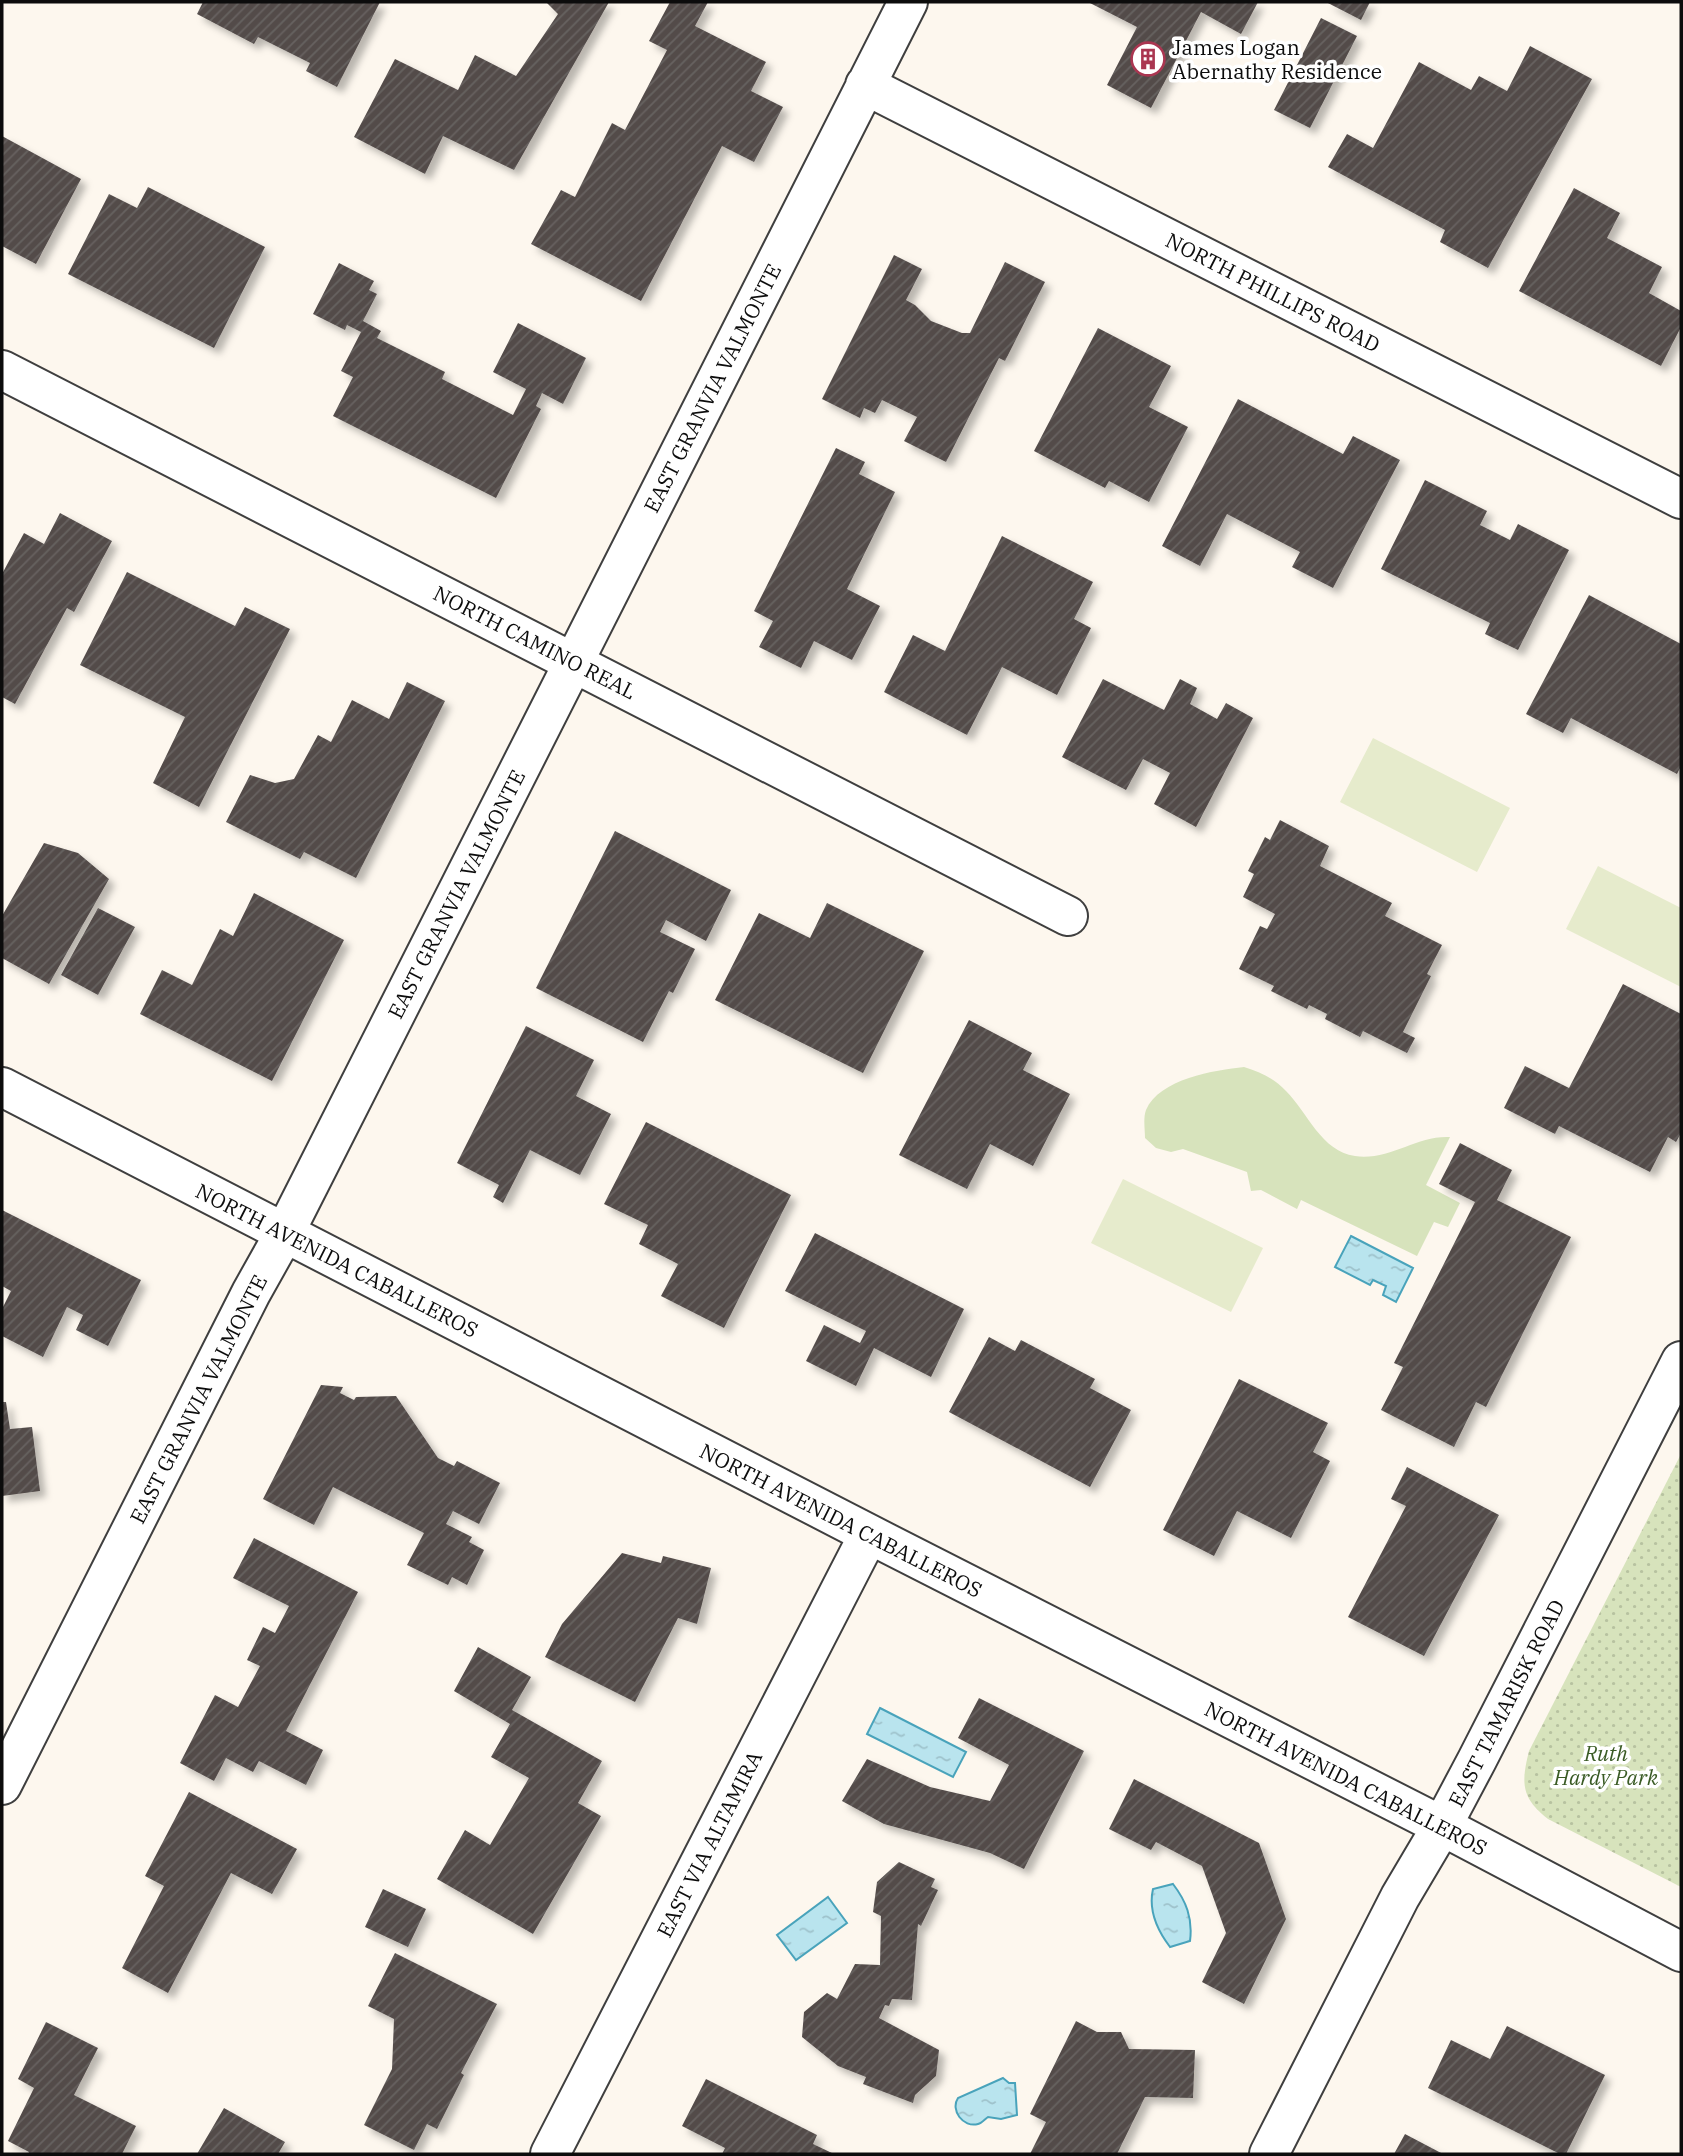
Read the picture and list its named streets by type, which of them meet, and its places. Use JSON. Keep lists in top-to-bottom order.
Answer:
{
  "streets": {
    "street": [
      "NORTH PHILLIPS ROAD",
      "EAST GRANVIA VALMONTE",
      "NORTH CAMINO REAL",
      "NORTH AVENIDA CABALLEROS",
      "EAST TAMARISK ROAD",
      "EAST VIA ALTAMIRA"
    ]
  },
  "crossings": [
    ["NORTH PHILLIPS ROAD", "EAST GRANVIA VALMONTE"],
    ["EAST GRANVIA VALMONTE", "NORTH CAMINO REAL"],
    ["EAST GRANVIA VALMONTE", "NORTH AVENIDA CABALLEROS"],
    ["NORTH AVENIDA CABALLEROS", "EAST TAMARISK ROAD"],
    ["NORTH AVENIDA CABALLEROS", "EAST VIA ALTAMIRA"]
  ],
  "parks": ["Ruth Hardy Park"],
  "places": {
    "building": ["James Logan Abernathy Residence"]
  }
}
